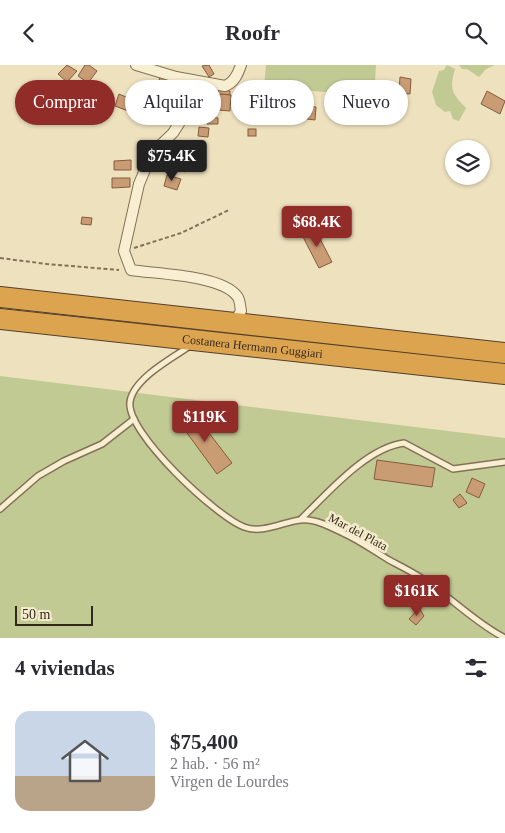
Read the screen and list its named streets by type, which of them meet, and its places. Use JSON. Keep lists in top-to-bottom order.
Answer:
{
  "streets": {
    "highway": ["Costanera Hermann Guggiari"],
    "lane": ["Mar del Plata"]
  },
  "scale_bar": "50 m",
  "page": {
    "header": "Roofr",
    "chip": [
      "Comprar",
      "Alquilar",
      "Filtros",
      "Nuevo"
    ],
    "price": [
      "$75.4K",
      "$68.4K",
      "$119K",
      "$161K"
    ],
    "scale": "50 m",
    "heading": "4 viviendas",
    "list": [
      {
        "name": "$75,400",
        "note": "2 hab. · 56 m² · Virgen de Lourdes"
      }
    ]
  }
}
